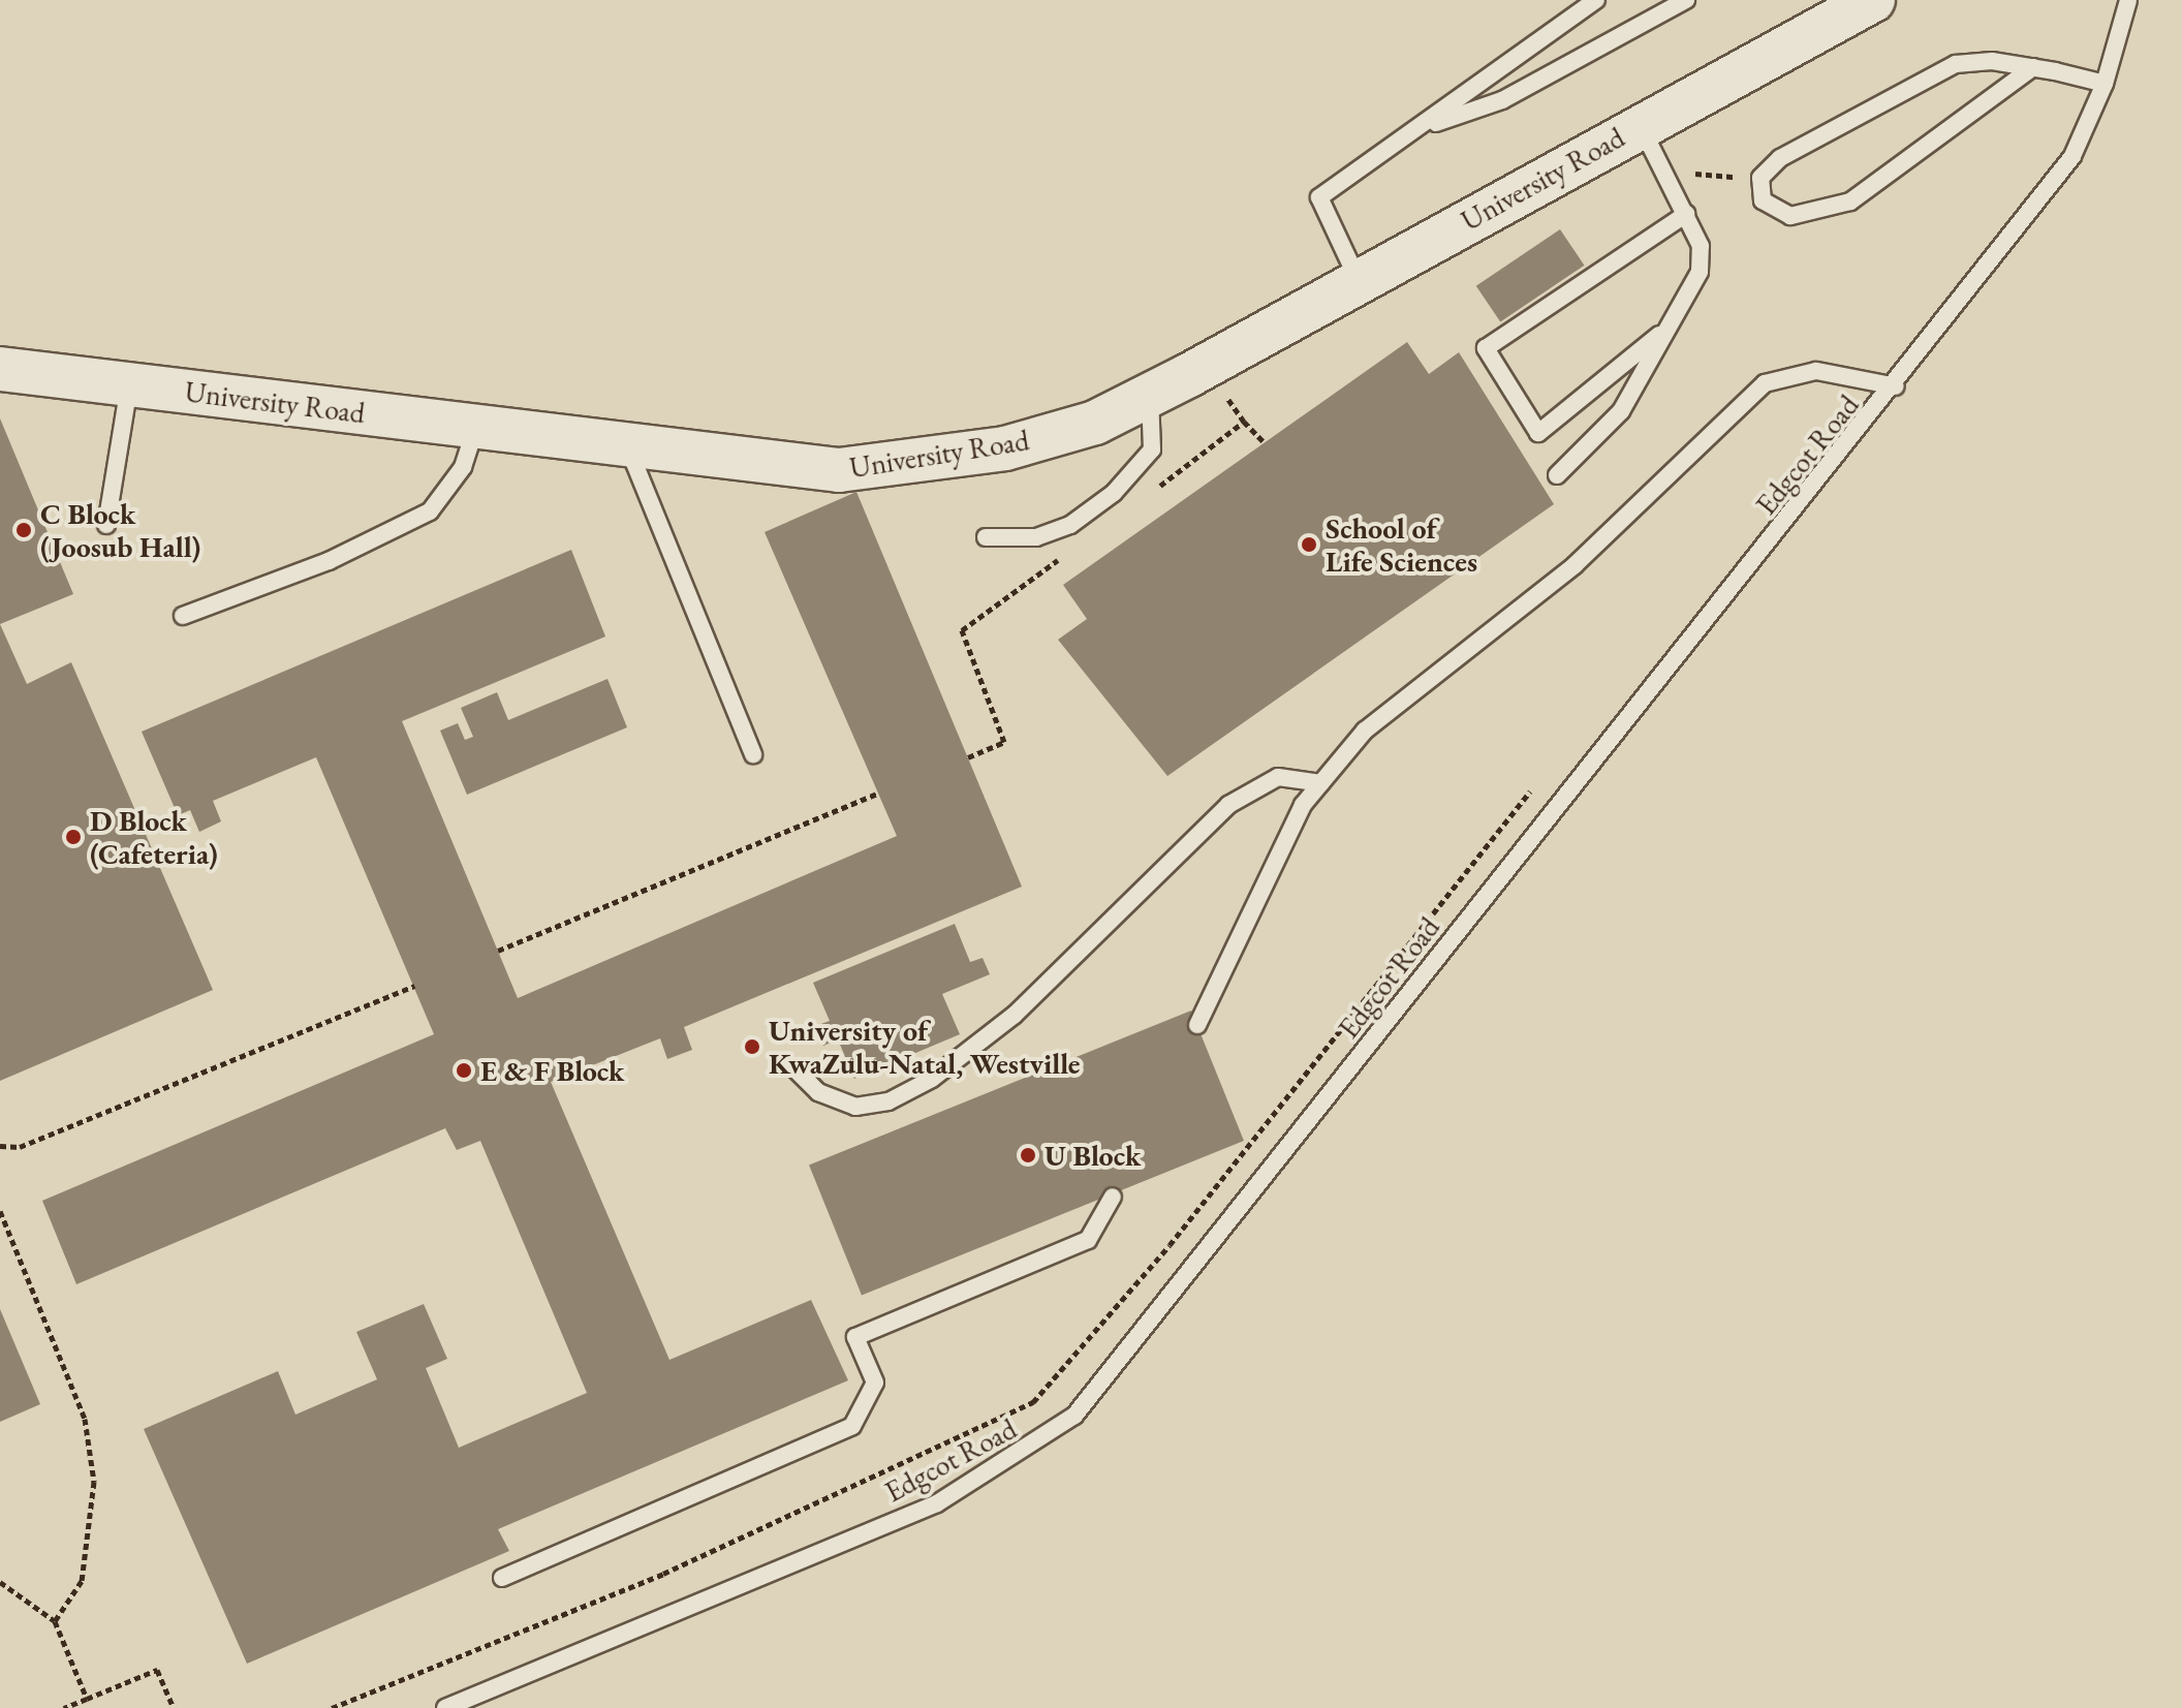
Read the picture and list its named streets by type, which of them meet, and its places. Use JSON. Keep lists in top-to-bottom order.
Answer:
{
  "streets": {
    "street": ["University Road"],
    "lane": ["Edgcot Road"]
  },
  "places": [
    "C Block (Joosub Hall)",
    "School of Life Sciences",
    "D Block (Cafeteria)",
    "University of KwaZulu-Natal, Westville",
    "E & F Block",
    "U Block"
  ]
}
